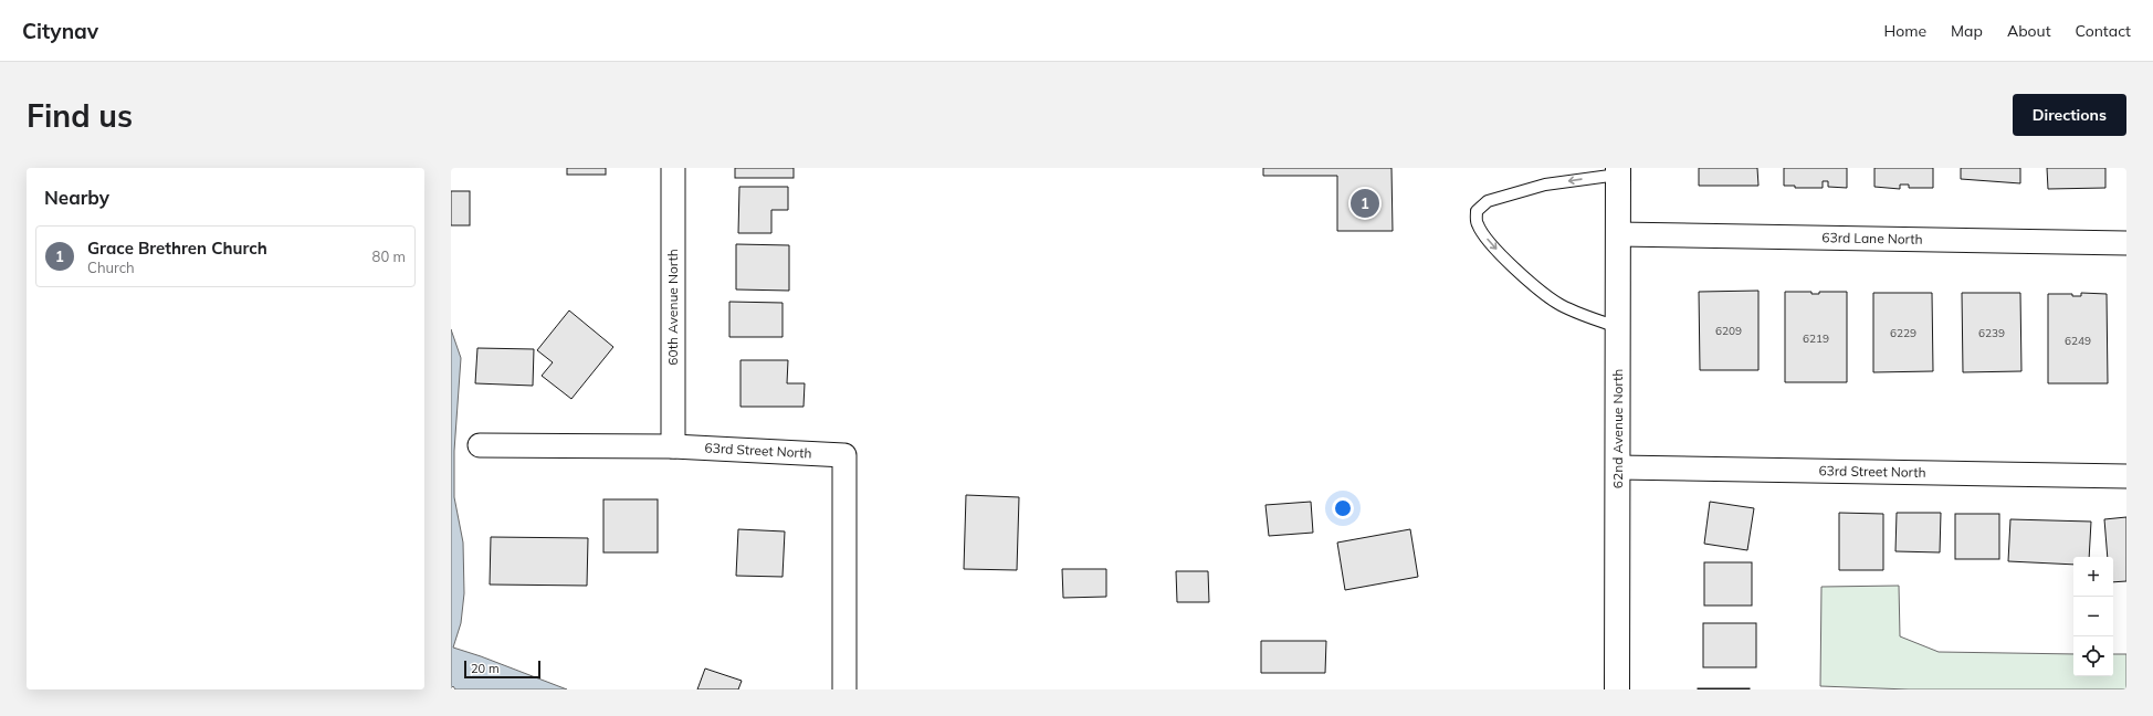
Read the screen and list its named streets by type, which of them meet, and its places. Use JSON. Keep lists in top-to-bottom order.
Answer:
{
  "streets": {
    "street": [
      "63rd Lane North",
      "60th Avenue North",
      "62nd Avenue North",
      "63rd Street North"
    ]
  },
  "crossings": [
    ["63rd Lane North", "62nd Avenue North"],
    ["60th Avenue North", "63rd Street North"],
    ["62nd Avenue North", "63rd Street North"]
  ],
  "house_numbers": [
    "6209",
    "6229",
    "6239",
    "6219",
    "6249"
  ],
  "scale_bar": "20 m",
  "page": {
    "header": "Citynav",
    "nav": [
      "Home",
      "Map",
      "About",
      "Contact"
    ],
    "buttons": "Directions",
    "title": "Find us",
    "heading": "Nearby",
    "pins": "1",
    "list": [
      {
        "mark": "1",
        "name": "Grace Brethren Church",
        "note": "Church",
        "value": "80 m"
      }
    ],
    "map_buttons": ["+", "−"],
    "scale": "20 m"
  }
}
